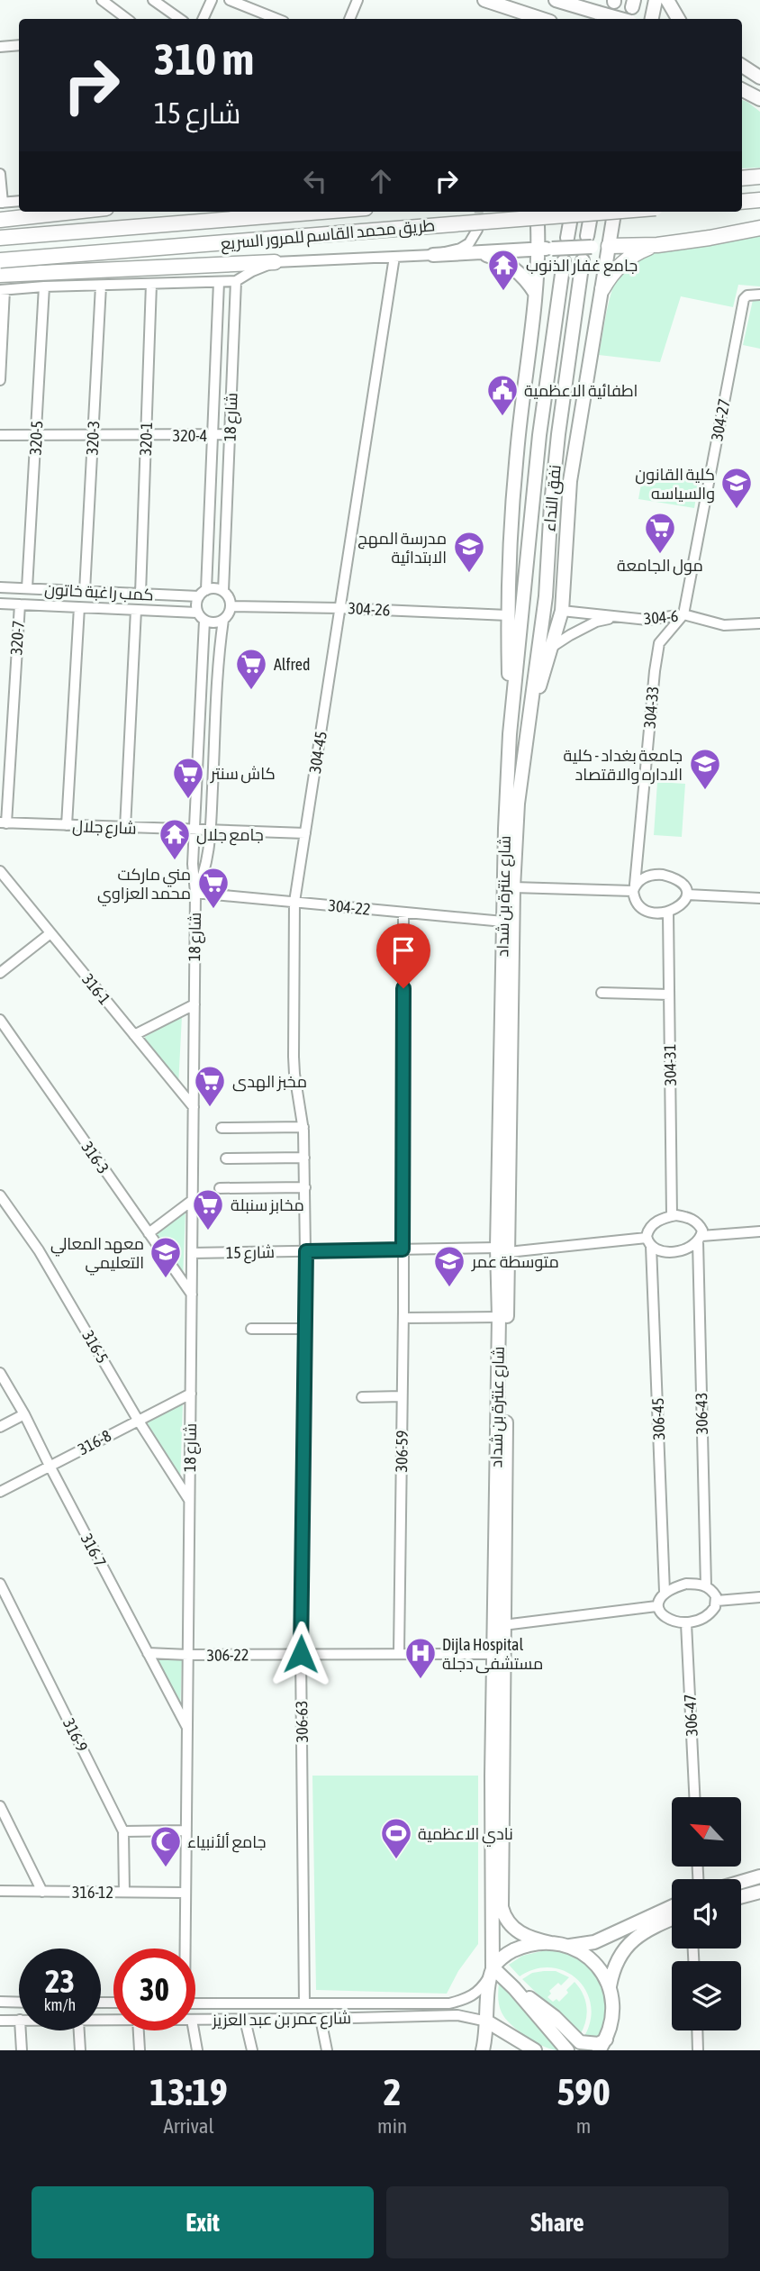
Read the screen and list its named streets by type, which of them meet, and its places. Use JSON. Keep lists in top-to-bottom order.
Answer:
{
  "streets": {
    "highway": ["طريق محمد القاسم للمرور السريع"],
    "main road": ["نفق النداء", "شارع عنترة بن شداد"],
    "street": [
      "شارع 18",
      "304-27",
      "320-4",
      "320-5",
      "320-3",
      "320-1",
      "كمب راغبة خاتون",
      "304-26",
      "304-6",
      "320-7",
      "304-33",
      "304-45",
      "شارع جلال",
      "304-22",
      "316-1",
      "304-31",
      "316-3",
      "شارع 15",
      "316-5",
      "306-43",
      "306-45",
      "316-8",
      "306-59",
      "316-7",
      "306-22",
      "306-47",
      "306-63",
      "316-9",
      "316-12",
      "شارع عمر بن عبد العزيز"
    ]
  },
  "crossings": [
    ["شارع 18", "320-4"],
    ["شارع 18", "كمب راغبة خاتون"],
    ["شارع 18", "304-26"],
    ["شارع 18", "شارع جلال"],
    ["شارع 18", "304-22"],
    ["شارع 18", "316-1"],
    ["شارع 18", "316-3"],
    ["شارع 18", "شارع 15"],
    ["شارع 18", "316-5"],
    ["شارع 18", "316-8"],
    ["شارع 18", "316-7"],
    ["شارع 18", "306-22"],
    ["شارع 18", "316-12"],
    ["304-27", "304-6"],
    ["304-27", "304-33"],
    ["320-4", "320-5"],
    ["320-4", "320-3"],
    ["320-4", "320-1"],
    ["320-5", "كمب راغبة خاتون"],
    ["320-3", "كمب راغبة خاتون"],
    ["320-1", "كمب راغبة خاتون"],
    ["نفق النداء", "شارع عنترة بن شداد"],
    ["كمب راغبة خاتون", "304-26"],
    ["كمب راغبة خاتون", "320-7"],
    ["304-26", "304-45"],
    ["304-6", "304-33"],
    ["320-7", "شارع جلال"],
    ["304-33", "304-31"],
    ["304-45", "شارع جلال"],
    ["304-45", "304-22"],
    ["304-45", "شارع 15"],
    ["304-45", "306-63"],
    ["شارع عنترة بن شداد", "304-22"],
    ["شارع عنترة بن شداد", "شارع 15"],
    ["شارع عنترة بن شداد", "306-22"],
    ["شارع عنترة بن شداد", "شارع عمر بن عبد العزيز"],
    ["304-22", "306-59"],
    ["304-31", "شارع 15"],
    ["304-31", "306-43"],
    ["304-31", "306-45"],
    ["شارع 15", "306-43"],
    ["شارع 15", "306-45"],
    ["شارع 15", "306-59"],
    ["شارع 15", "306-63"],
    ["316-5", "316-8"],
    ["306-43", "306-45"],
    ["306-43", "306-47"],
    ["306-45", "306-47"],
    ["316-8", "316-7"],
    ["306-59", "306-22"],
    ["316-7", "306-22"],
    ["306-22", "306-63"],
    ["306-63", "شارع عمر بن عبد العزيز"],
    ["316-9", "316-12"]
  ],
  "places": {
    "temple": ["جامع غفار الذنوب", "جامع جلال"],
    "public building": ["اطفائية الاعظمية"],
    "school or university": [
      "كلية القانون والسياسه",
      "مدرسة المهج الابتدائية",
      "جامعة بغداد - كلية الاداره والاقتصاد",
      "معهد المعالي التعليمي",
      "متوسطة عمر"
    ],
    "supermarket": [
      "مول الجامعة",
      "Alfred",
      "كاش سنتر",
      "مني ماركت محمد العزاوي",
      "مخبز الهدى",
      "مخابز سنبلة"
    ],
    "hospital": ["Dijla Hospital مستشفى دجلة"],
    "sports": ["نادي الاعظمية"],
    "mosque": ["جامع ألأنبياء"]
  },
  "north": "top left",
  "page": {
    "turn": ["310 m", "شارع 15"],
    "speed": "23 km/h",
    "limit": "30",
    "eta": [
      "13:19",
      "Arrival",
      "2",
      "min",
      "590",
      "m"
    ],
    "buttons": ["Exit", "Share"]
  }
}
